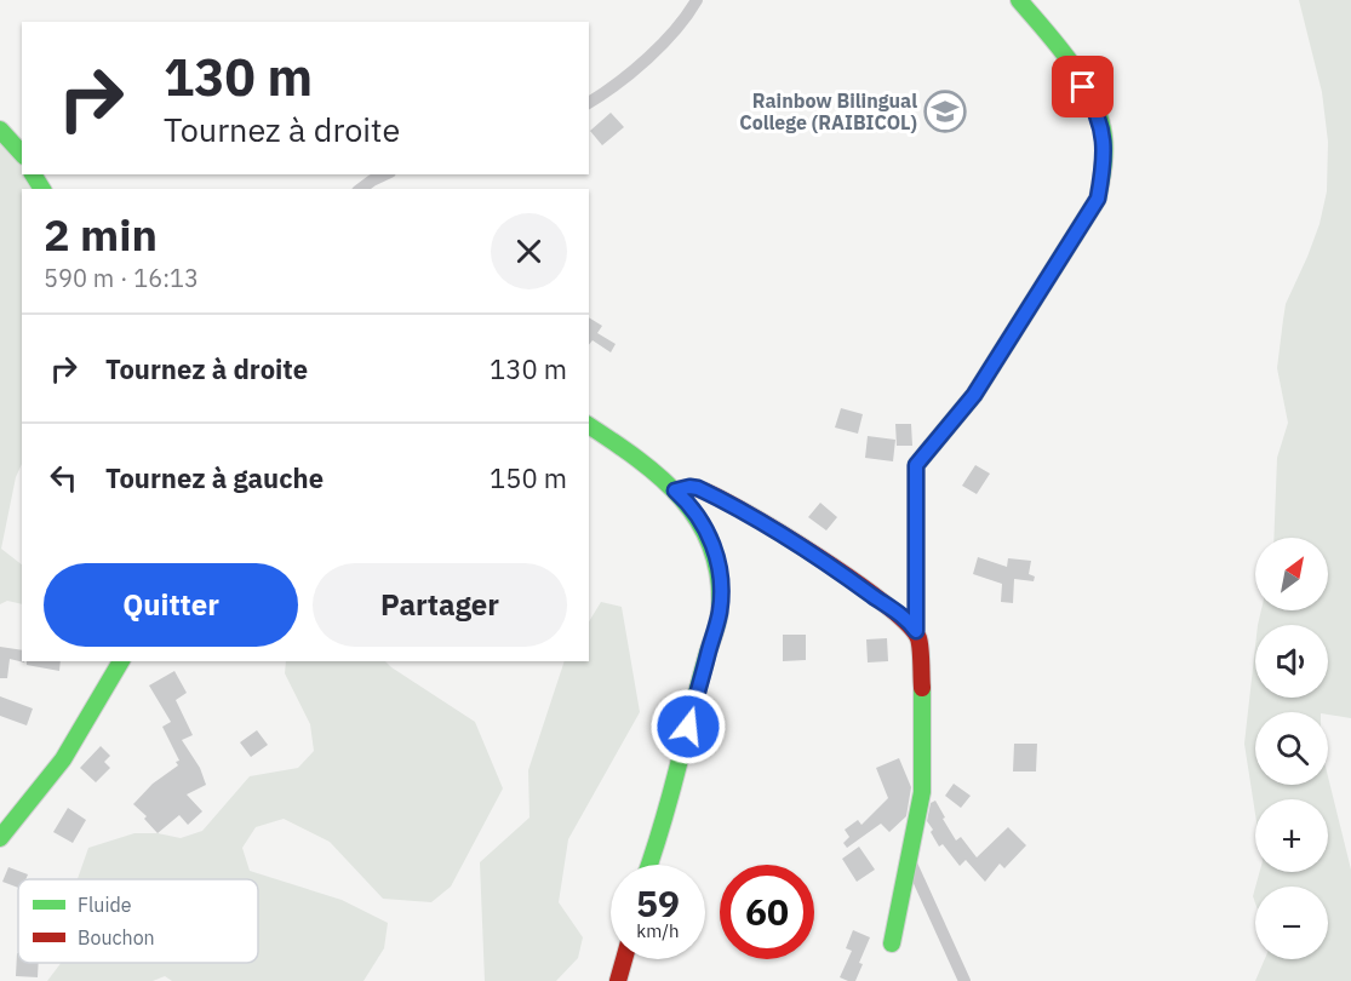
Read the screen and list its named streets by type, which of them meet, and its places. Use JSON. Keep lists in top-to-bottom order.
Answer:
{
  "places": {
    "school or university": ["Rainbow Bilingual College (RAIBICOL)"]
  },
  "legend": ["Fluide", "Bouchon"],
  "north": "top right",
  "page": {
    "turn": ["130 m", "Tournez à droite"],
    "heading": ["2 min", "590 m · 16:13"],
    "list": [
      {
        "name": "Tournez à droite",
        "value": "130 m"
      },
      {
        "name": "Tournez à gauche",
        "value": "150 m"
      }
    ],
    "map_buttons": ["+", "−"],
    "buttons": ["Quitter", "Partager"],
    "speed": "59 km/h",
    "limit": "60"
  }
}
